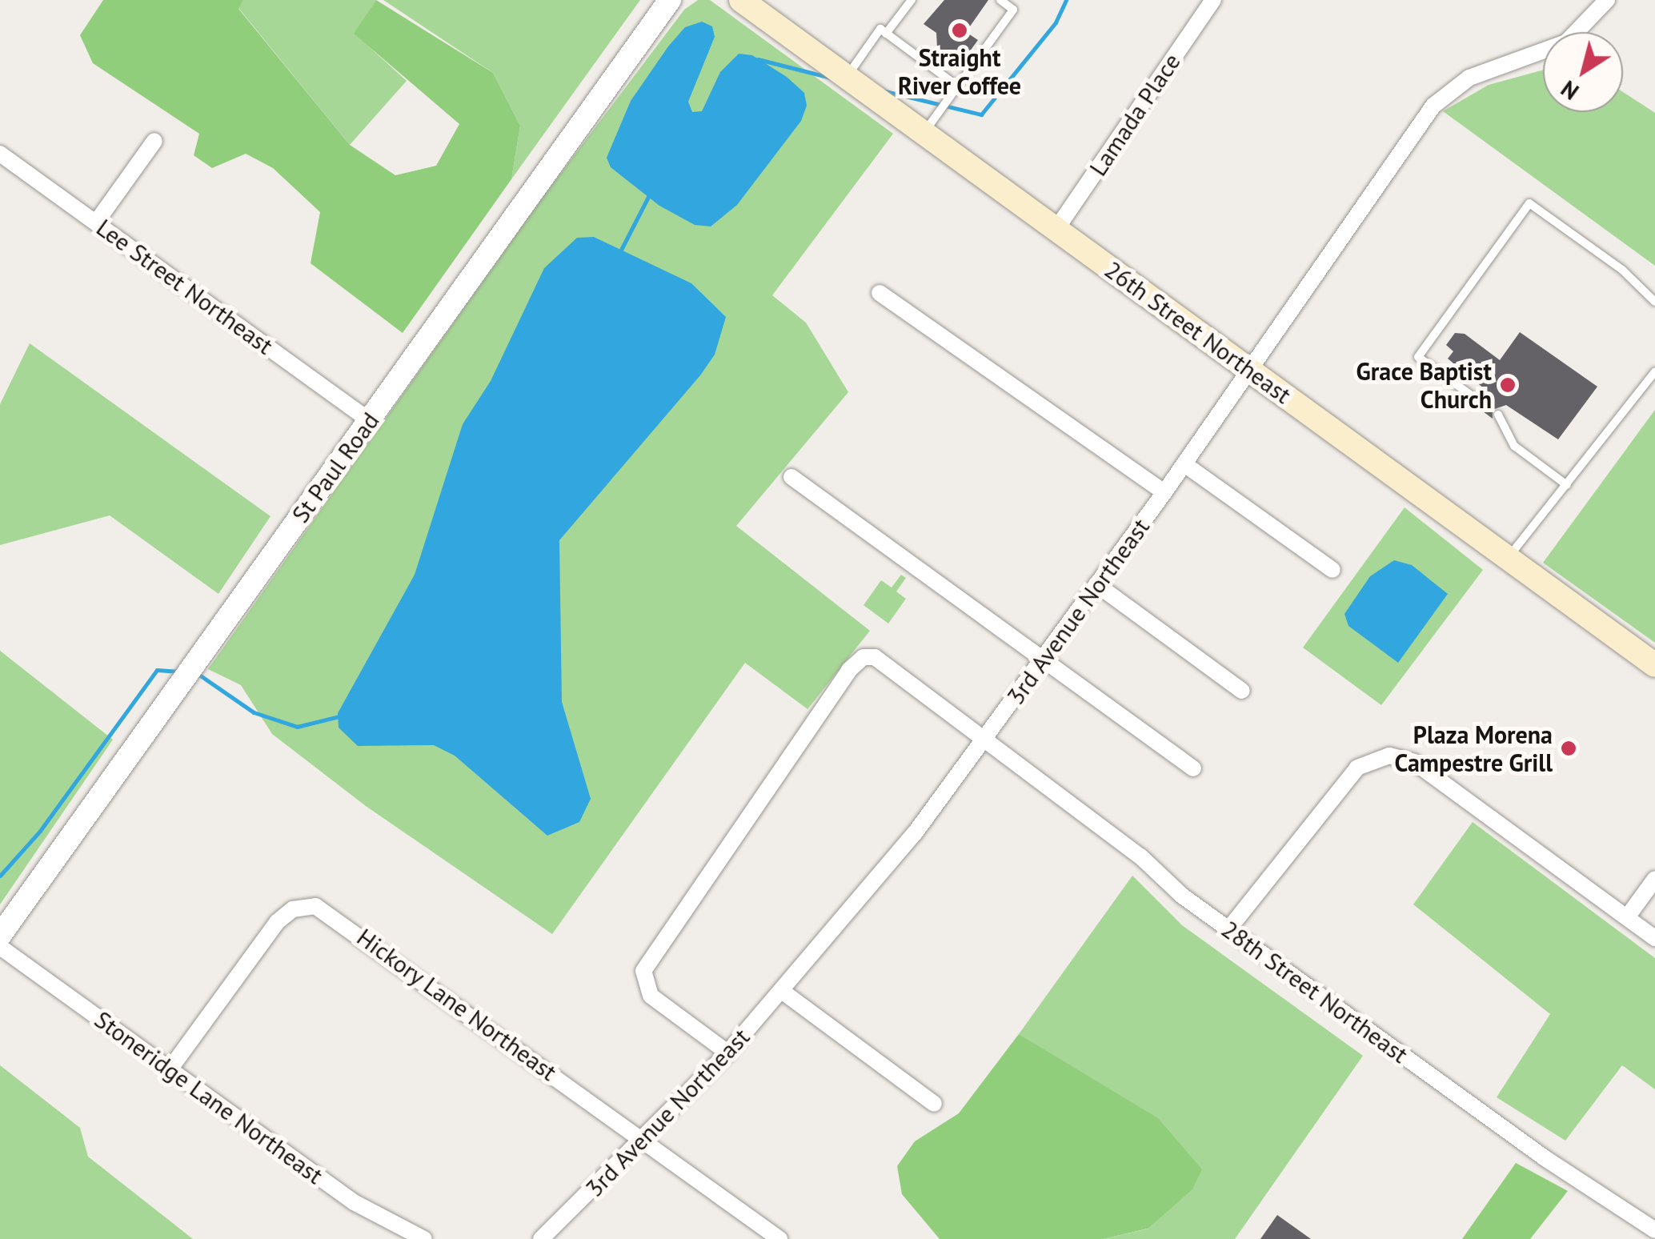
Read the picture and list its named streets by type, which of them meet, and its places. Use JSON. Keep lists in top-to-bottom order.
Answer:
{
  "streets": {
    "main road": ["26th Street Northeast"],
    "street": [
      "Lamada Place",
      "Lee Street Northeast",
      "St Paul Road",
      "3rd Avenue Northeast",
      "28th Street Northeast",
      "Hickory Lane Northeast",
      "Stoneridge Lane Northeast"
    ]
  },
  "crossings": [
    ["Lamada Place", "26th Street Northeast"],
    ["Lee Street Northeast", "St Paul Road"],
    ["26th Street Northeast", "3rd Avenue Northeast"],
    ["3rd Avenue Northeast", "28th Street Northeast"],
    ["3rd Avenue Northeast", "Hickory Lane Northeast"],
    ["Hickory Lane Northeast", "Stoneridge Lane Northeast"]
  ],
  "places": ["Straight River Coffee", "Grace Baptist Church", "Plaza Morena Campestre Grill"],
  "north": "bottom left"
}
